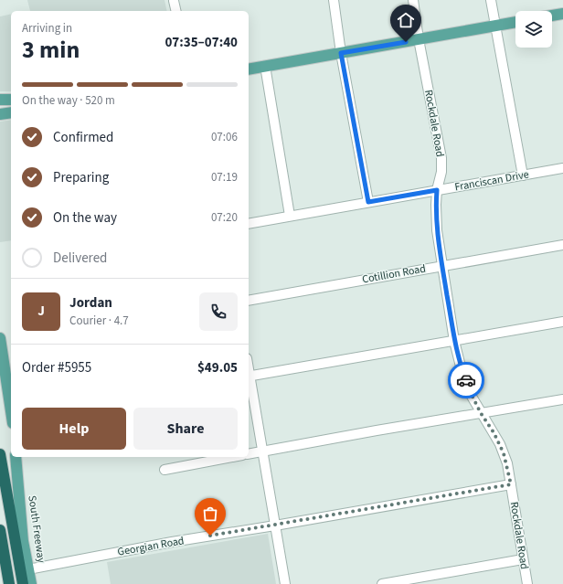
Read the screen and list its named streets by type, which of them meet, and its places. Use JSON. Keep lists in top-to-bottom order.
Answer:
{
  "streets": {
    "main road": ["South Freeway"],
    "street": [
      "Rockdale Road",
      "Franciscan Drive",
      "Cotillion Road",
      "Georgian Road"
    ]
  },
  "crossings": [
    ["Rockdale Road", "Franciscan Drive"],
    ["Rockdale Road", "Cotillion Road"],
    ["Rockdale Road", "Georgian Road"],
    ["South Freeway", "Georgian Road"]
  ],
  "page": {
    "heading": ["3 min", "Arriving in", "07:35–07:40"],
    "panel": [
      "Jordan",
      "Courier · 4.7",
      "Order #5955",
      "$49.05"
    ],
    "bar": "On the way · 520 m",
    "list": [
      ["Confirmed", "07:06"],
      ["Preparing", "07:19"],
      ["On the way", "07:20"],
      "Delivered"
    ],
    "round": "J",
    "buttons": ["Help", "Share"]
  }
}
